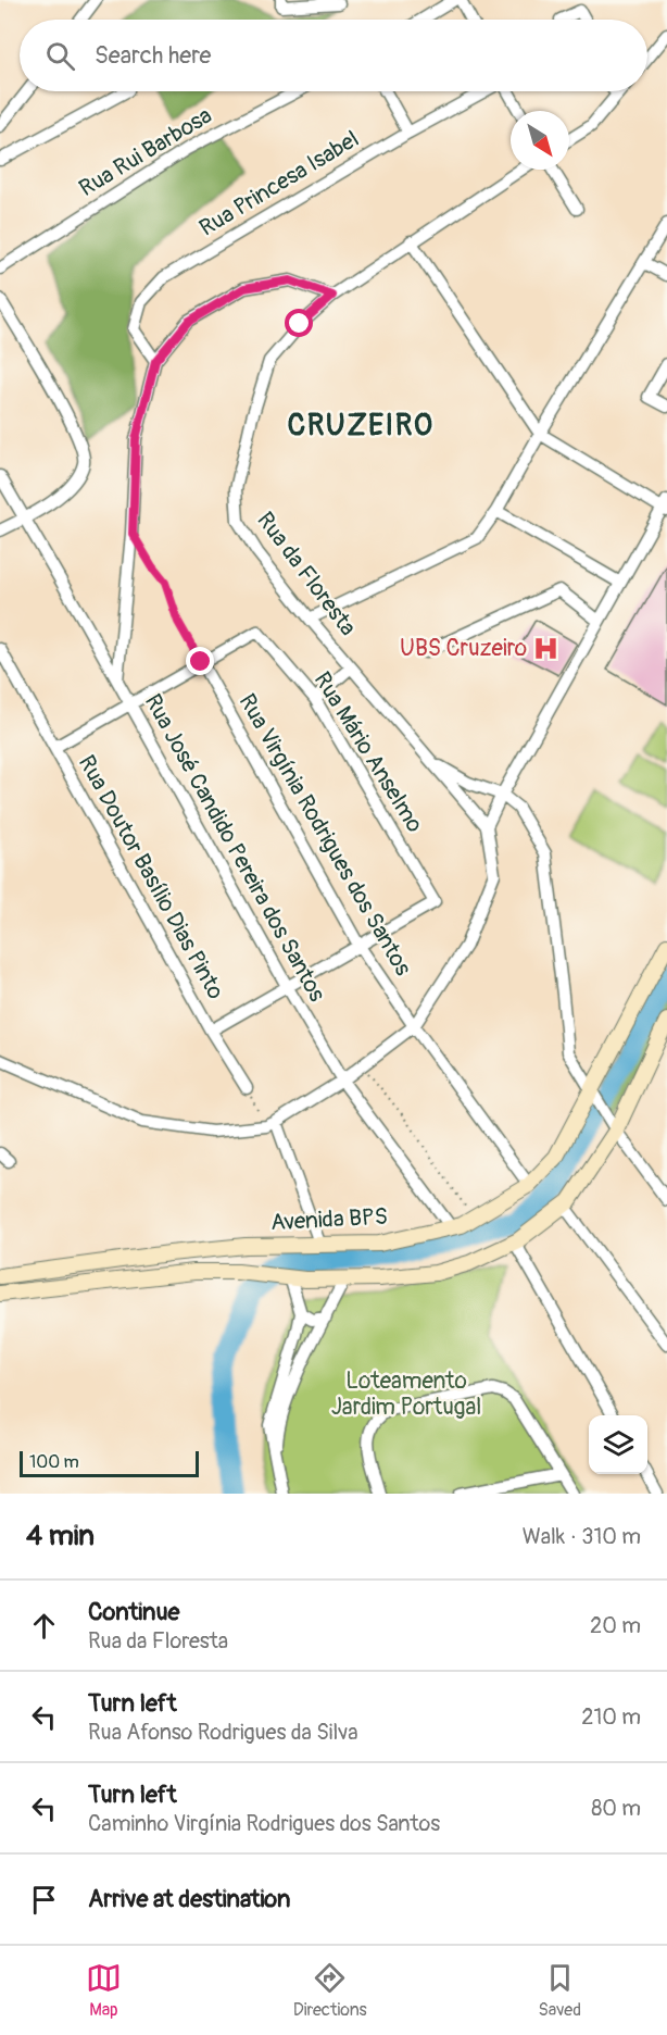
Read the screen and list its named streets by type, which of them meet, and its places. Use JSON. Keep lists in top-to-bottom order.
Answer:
{
  "streets": {
    "main road": ["Avenida BPS"],
    "street": [
      "Rua Rui Barbosa",
      "Rua Princesa Isabel",
      "Rua da Floresta",
      "Rua Mário Anselmo",
      "Rua Virgínia Rodrigues dos Santos",
      "Rua José Candido Pereira dos Santos",
      "Rua Doutor Basílio Dias Pinto"
    ]
  },
  "crossings": [
    ["Rua Mário Anselmo", "Rua Virgínia Rodrigues dos Santos"],
    ["Rua Virgínia Rodrigues dos Santos", "Avenida BPS"],
    ["Rua José Candido Pereira dos Santos", "Avenida BPS"]
  ],
  "districts": ["CRUZEIRO"],
  "parks": ["Loteamento Jardim Portugal"],
  "places": {
    "hospital": ["UBS Cruzeiro"]
  },
  "scale_bar": "100 m",
  "north": "bottom right",
  "page": {
    "search": "Search here",
    "scale": "100 m",
    "heading": ["4 min", "Walk · 310 m"],
    "list": [
      ["Continue", "Rua da Floresta", "20 m"],
      ["Turn left", "Rua Afonso Rodrigues da Silva", "210 m"],
      ["Turn left", "Caminho Virgínia Rodrigues dos Santos", "80 m"],
      "Arrive at destination"
    ],
    "nav": ["Map", "Directions", "Saved"]
  }
}
